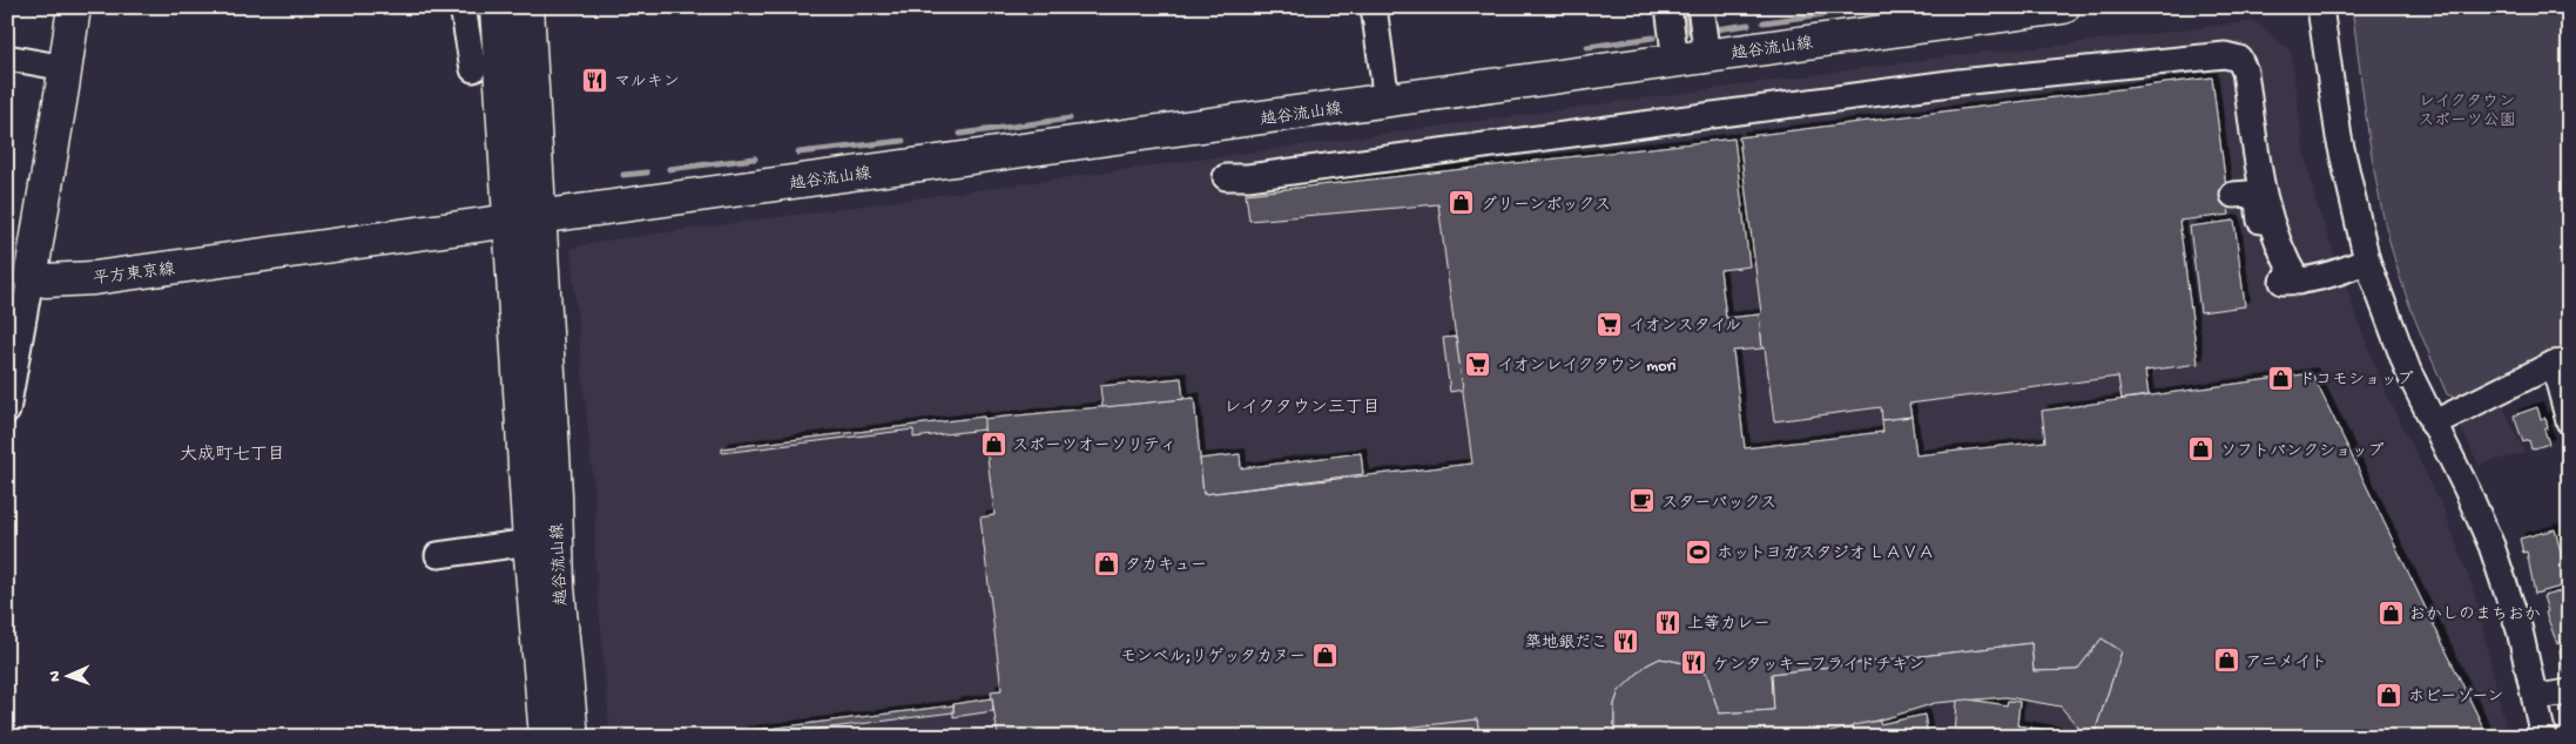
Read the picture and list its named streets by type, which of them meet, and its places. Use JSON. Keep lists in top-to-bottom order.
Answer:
{
  "streets": {
    "main road": ["越谷流山線", "平方東京線"]
  },
  "crossings": [
    ["越谷流山線", "平方東京線"]
  ],
  "districts": ["レイクタウン三丁目", "大成町七丁目"],
  "parks": ["レイクタウン スポーツ公園"],
  "places": {
    "restaurant": [
      "マルキン",
      "上等カレー",
      "築地銀だこ",
      "ケンタッキーフライドチキン"
    ],
    "shop": [
      "グリーンボックス",
      "ドコモショップ",
      "スポーツオーソリティ",
      "ソフトバンクショップ",
      "タカキュー",
      "おかしのまちおか",
      "モンベル;リゲッタカヌー",
      "アニメイト",
      "ホビーゾーン"
    ],
    "supermarket": ["イオンスタイル", "イオンレイクタウン mori"],
    "cafe": ["スターバックス"],
    "sports": ["ホットヨガスタジオ ＬＡＶＡ"]
  },
  "north": "left"
}
